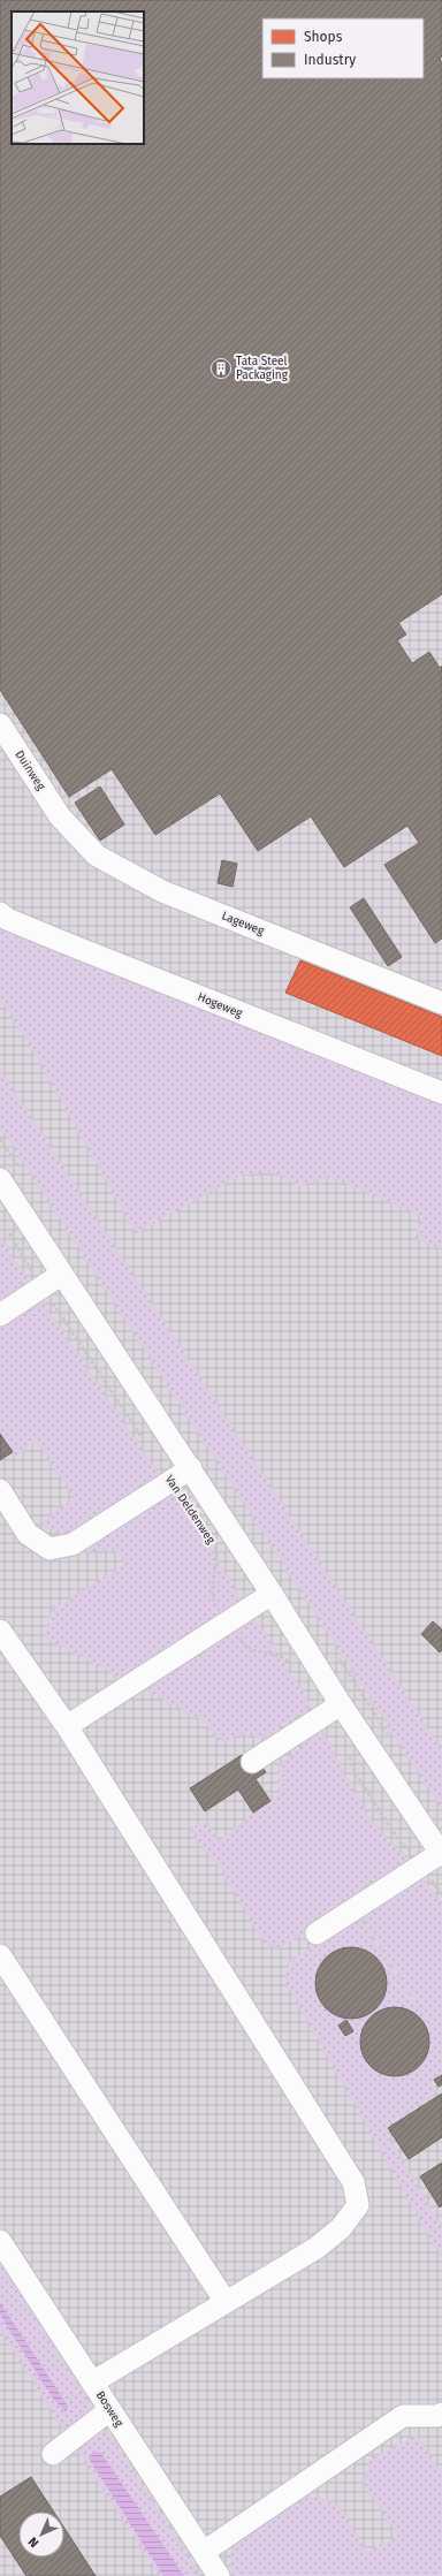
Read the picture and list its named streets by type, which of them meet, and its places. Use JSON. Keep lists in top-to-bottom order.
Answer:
{
  "streets": {
    "lane": [
      "Duinweg",
      "Lageweg",
      "Hogeweg",
      "Van Deldenweg",
      "Bosweg"
    ]
  },
  "crossings": [
    ["Duinweg", "Lageweg"]
  ],
  "places": {
    "building": ["Tata Steel Packaging"]
  },
  "legend": ["Shops", "Industry"],
  "north": "bottom left"
}
